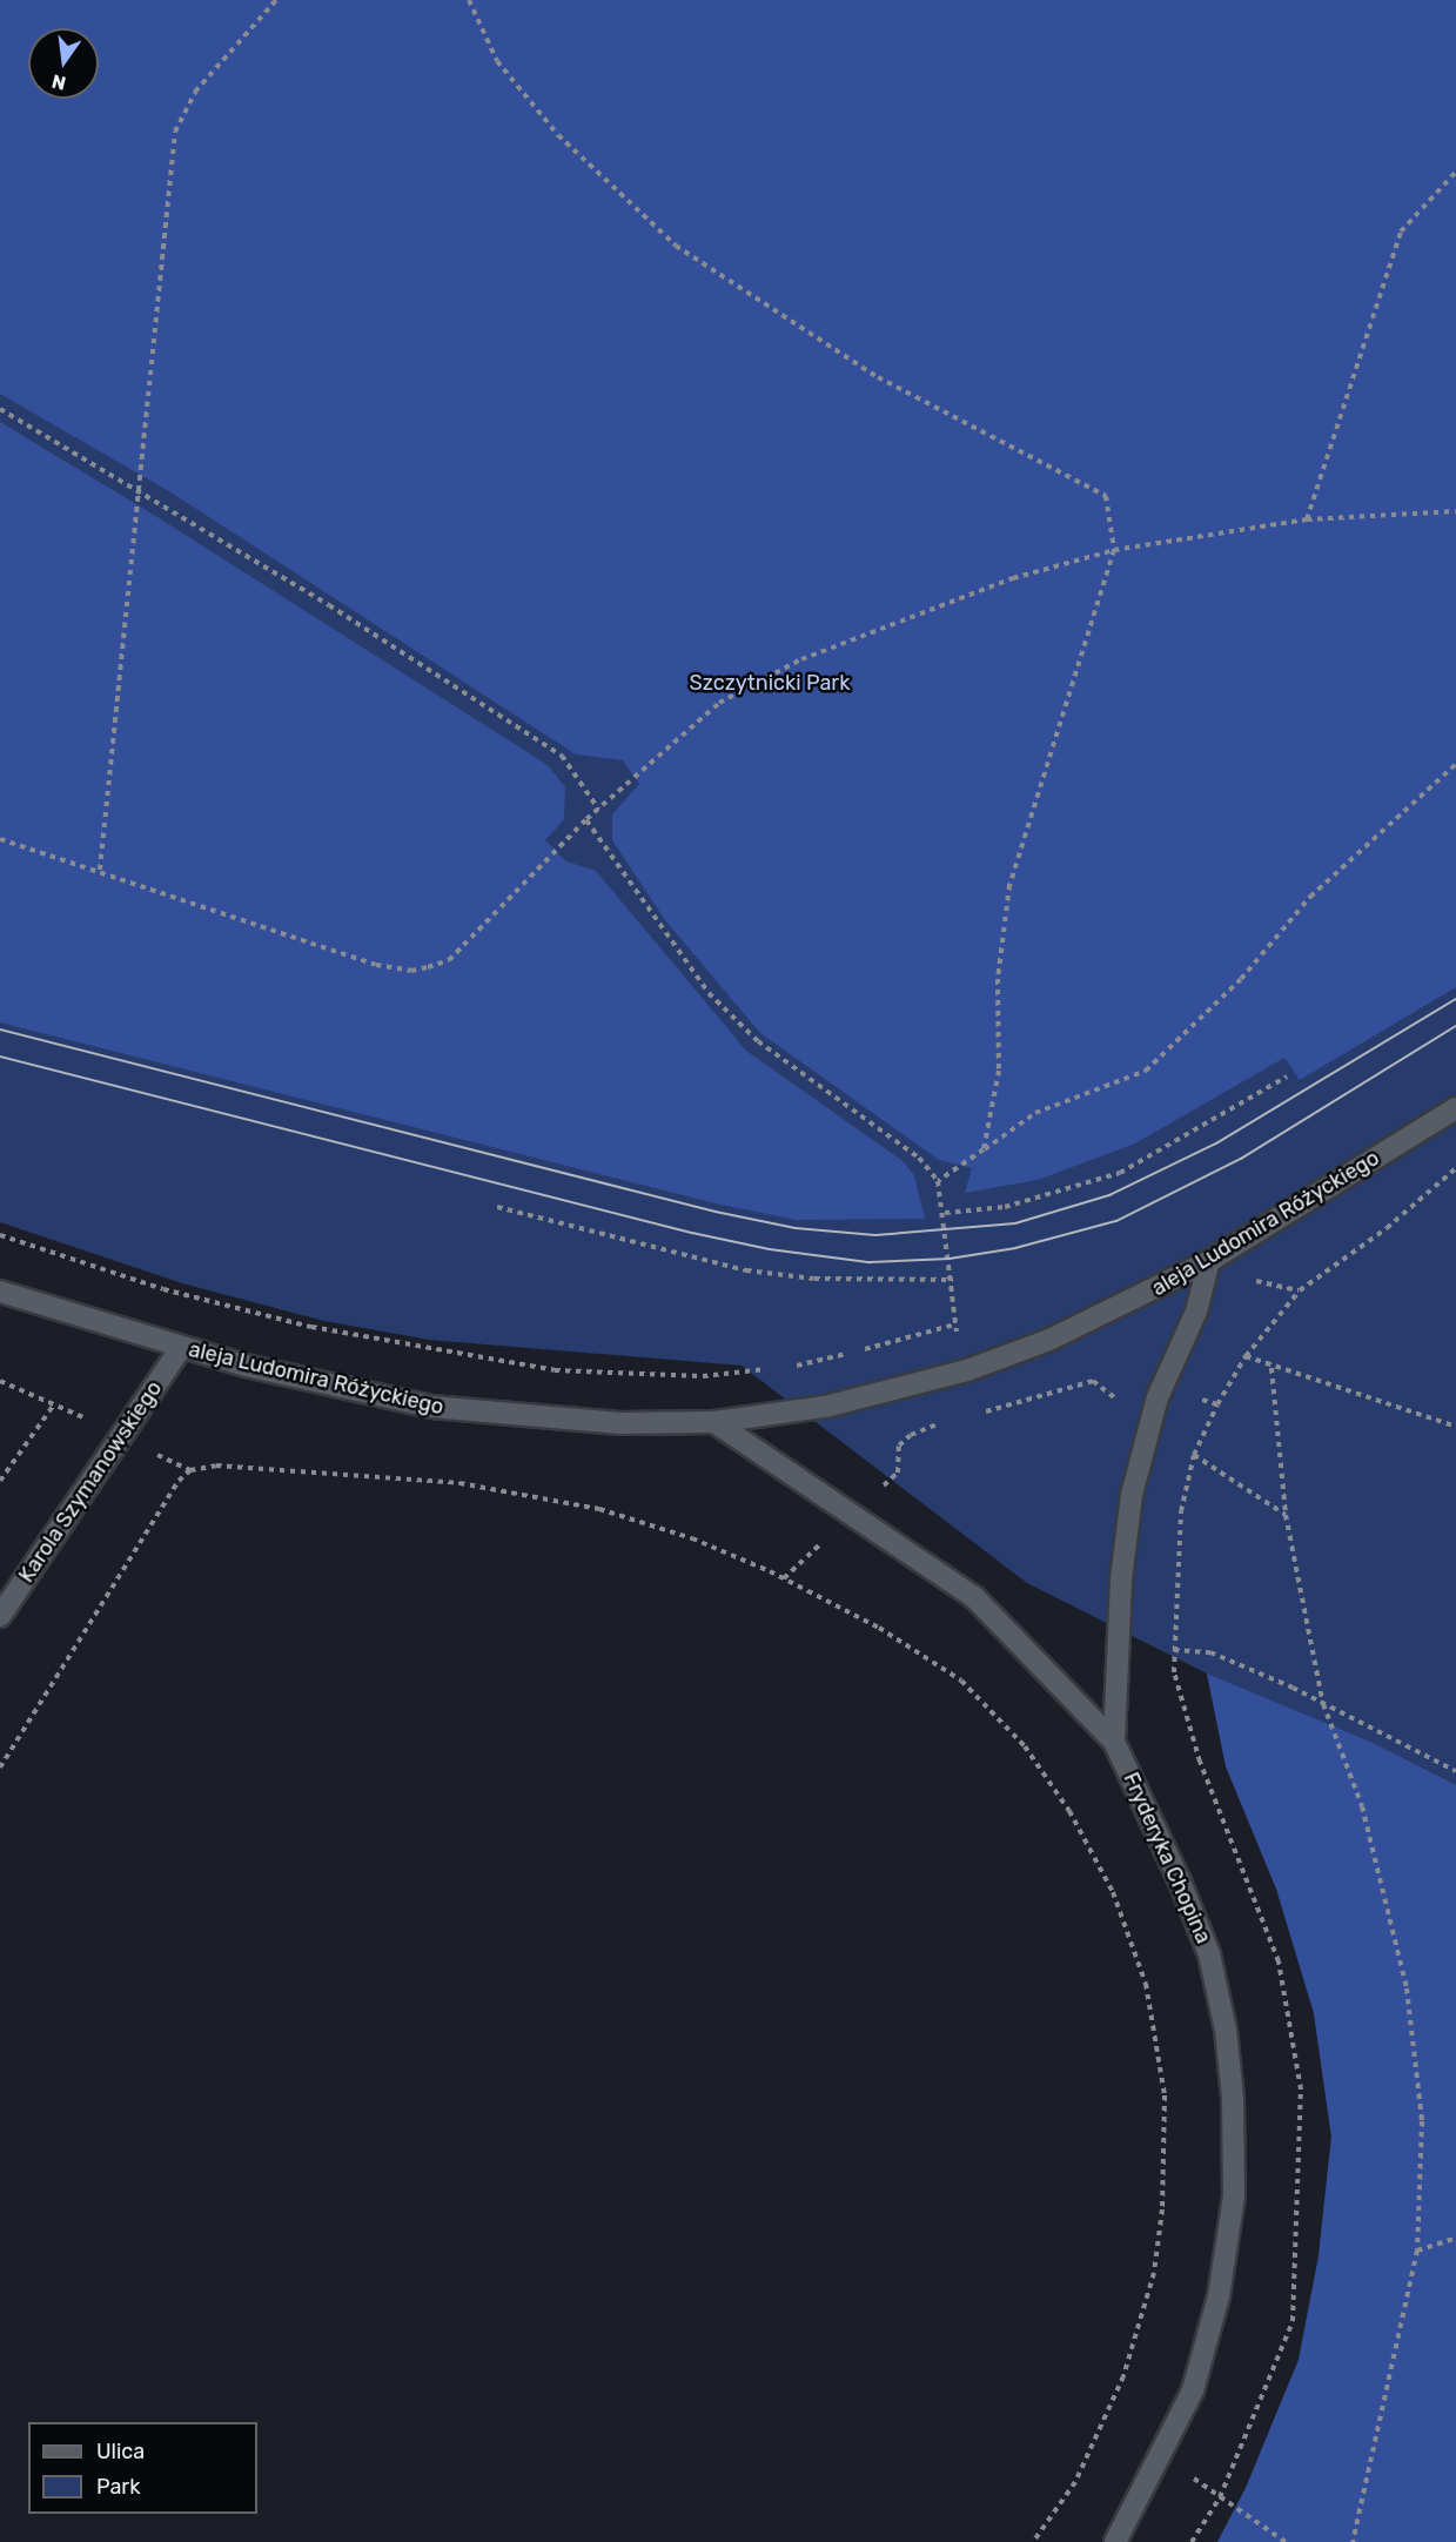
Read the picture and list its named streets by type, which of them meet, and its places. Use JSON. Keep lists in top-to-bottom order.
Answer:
{
  "streets": {
    "street": ["aleja Ludomira Różyckiego", "Karola Szymanowskiego", "Fryderyka Chopina"]
  },
  "crossings": [
    ["aleja Ludomira Różyckiego", "Karola Szymanowskiego"],
    ["aleja Ludomira Różyckiego", "Fryderyka Chopina"]
  ],
  "parks": ["Szczytnicki Park"],
  "legend": ["Ulica", "Park"],
  "north": "bottom"
}
